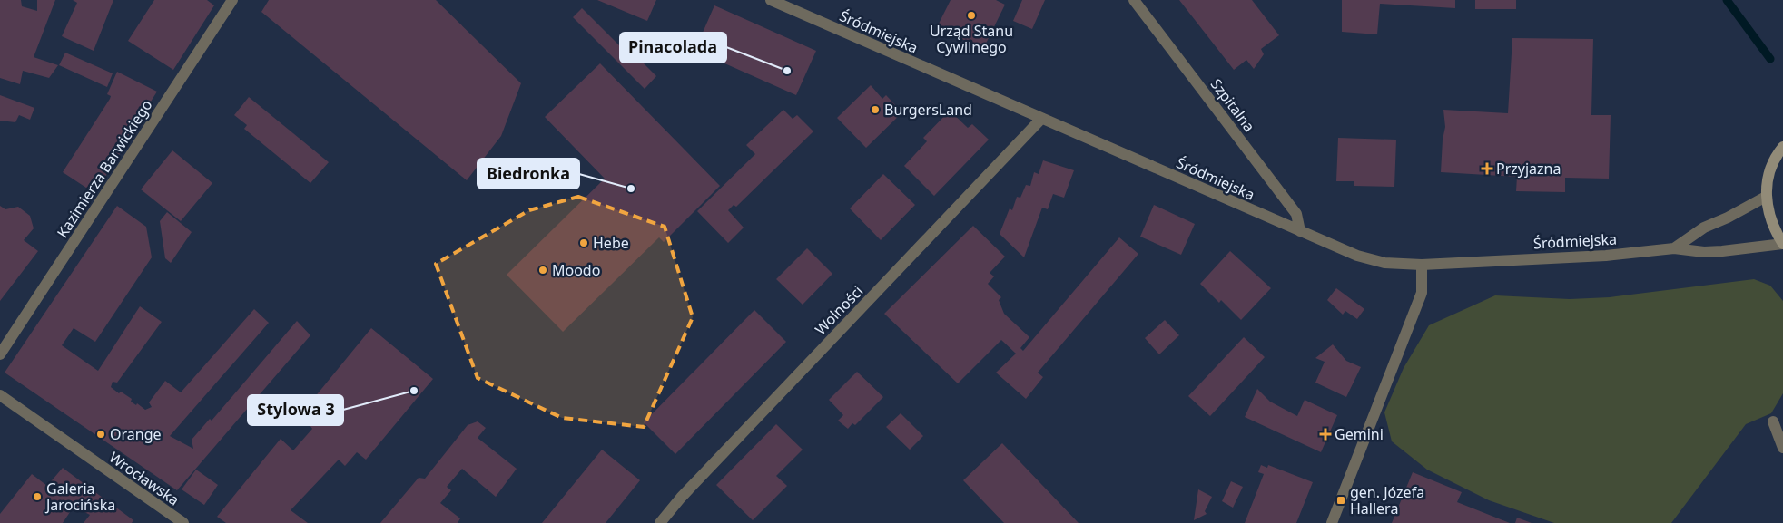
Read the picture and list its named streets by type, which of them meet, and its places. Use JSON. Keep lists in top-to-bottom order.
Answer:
{
  "streets": {
    "street": [
      "Śródmiejska",
      "Szpitalna",
      "Kazimierza Barwickiego",
      "Wolności",
      "Wrocławska"
    ]
  },
  "crossings": [
    ["Śródmiejska", "Szpitalna"],
    ["Śródmiejska", "Wolności"]
  ],
  "places": {
    "other": [
      "Urząd Stanu Cywilnego",
      "Pinacolada",
      "BurgersLand",
      "Biedronka",
      "Hebe",
      "Moodo",
      "Stylowa 3",
      "Orange",
      "Galeria Jarocińska"
    ],
    "health": ["Przyjazna", "Gemini"],
    "transit": ["gen. Józefa Hallera"]
  }
}
